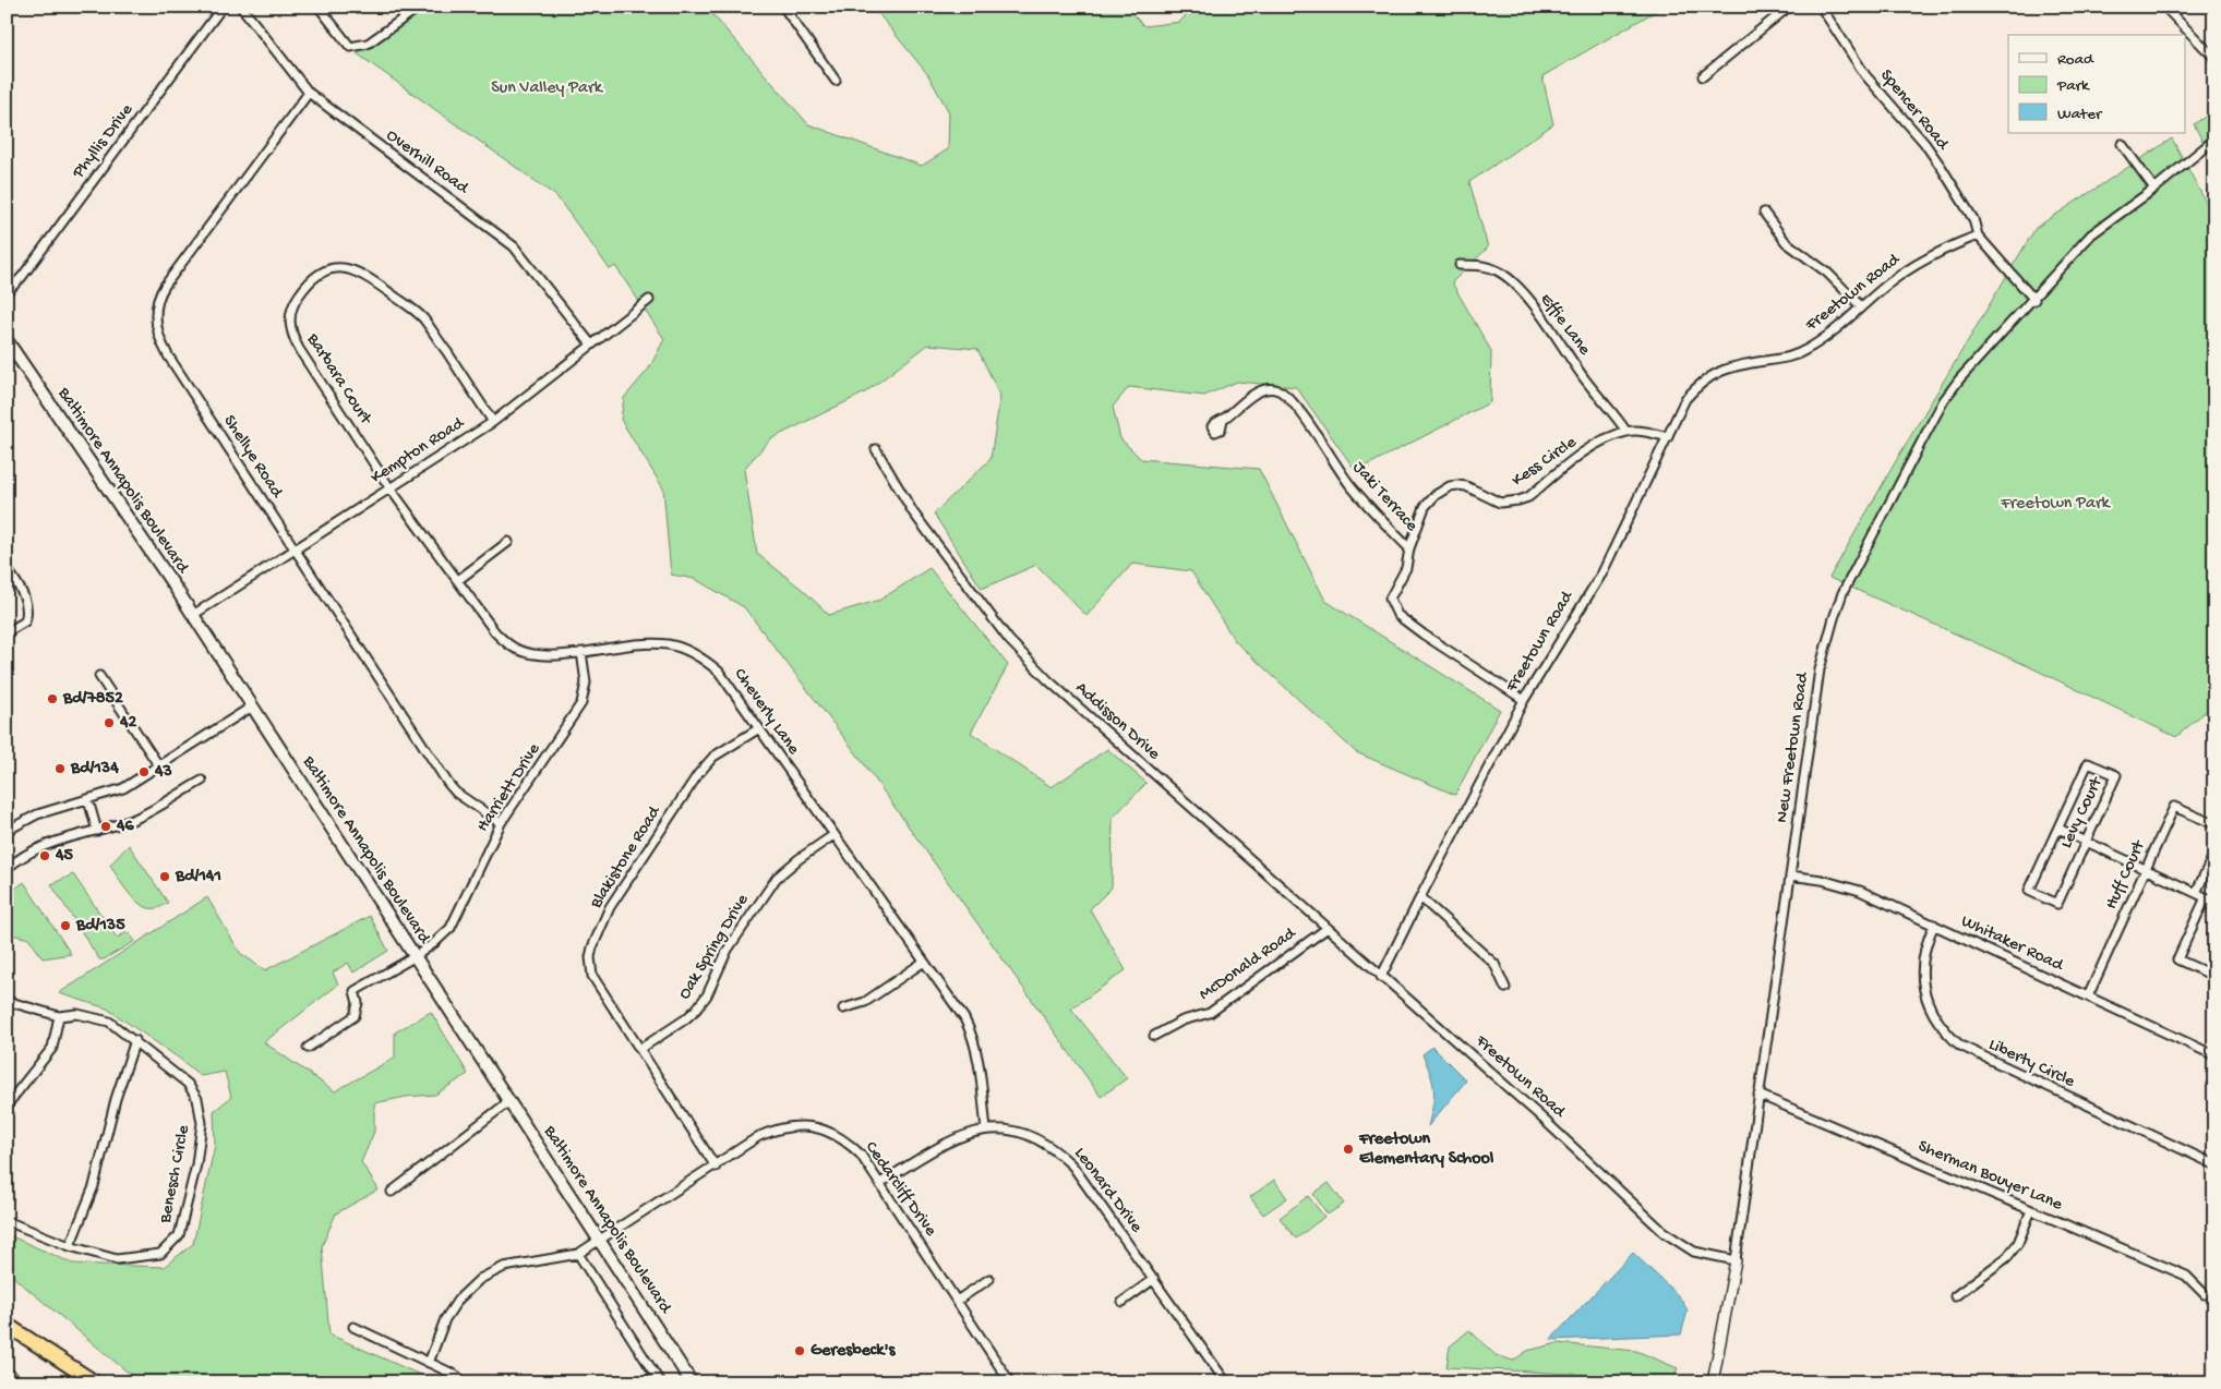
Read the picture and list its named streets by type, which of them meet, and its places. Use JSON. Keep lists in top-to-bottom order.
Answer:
{
  "streets": {
    "main road": ["Baltimore Annapolis Boulevard"],
    "street": [
      "Spencer Road",
      "Phyllis Drive",
      "Overhill Road",
      "Freetown Road",
      "Effie Lane",
      "Barbara Court",
      "Kempton Road",
      "Shellye Road",
      "Kess Circle",
      "Jaki Terrace",
      "Cheverly Lane",
      "Addisson Drive",
      "New Freetown Road",
      "Harriett Drive",
      "Levy Court",
      "Blakistone Road",
      "Huff Court",
      "Whitaker Road",
      "Oak Spring Drive",
      "McDonald Road",
      "Liberty Circle",
      "Benesch Circle",
      "Sherman Bouyer Lane",
      "Cedarcliff Drive",
      "Leonard Drive"
    ]
  },
  "crossings": [
    ["Spencer Road", "Freetown Road"],
    ["Overhill Road", "Kempton Road"],
    ["Overhill Road", "Shellye Road"],
    ["Freetown Road", "Kess Circle"],
    ["Freetown Road", "Jaki Terrace"],
    ["Freetown Road", "Addisson Drive"],
    ["Freetown Road", "New Freetown Road"],
    ["Effie Lane", "Kess Circle"],
    ["Barbara Court", "Kempton Road"],
    ["Barbara Court", "Cheverly Lane"],
    ["Kempton Road", "Shellye Road"],
    ["Kempton Road", "Baltimore Annapolis Boulevard"],
    ["Kempton Road", "Cheverly Lane"],
    ["Shellye Road", "Harriett Drive"],
    ["Kess Circle", "Jaki Terrace"],
    ["Baltimore Annapolis Boulevard", "Harriett Drive"],
    ["Baltimore Annapolis Boulevard", "Cedarcliff Drive"],
    ["Cheverly Lane", "Harriett Drive"],
    ["Cheverly Lane", "Blakistone Road"],
    ["Cheverly Lane", "Oak Spring Drive"],
    ["Cheverly Lane", "Leonard Drive"],
    ["Addisson Drive", "McDonald Road"],
    ["New Freetown Road", "Whitaker Road"],
    ["New Freetown Road", "Sherman Bouyer Lane"],
    ["Blakistone Road", "Oak Spring Drive"],
    ["Blakistone Road", "Cedarcliff Drive"],
    ["Huff Court", "Whitaker Road"],
    ["Whitaker Road", "Liberty Circle"],
    ["Cedarcliff Drive", "Leonard Drive"]
  ],
  "parks": ["Sun Valley Park", "Freetown Park"],
  "places": [
    "Bd/7852",
    "42",
    "Bd/134",
    "43",
    "46",
    "45",
    "Bd/141",
    "Bd/135",
    "Freetown Elementary School",
    "Geresbeck's"
  ],
  "legend": ["Road", "Park", "Water"]
}
